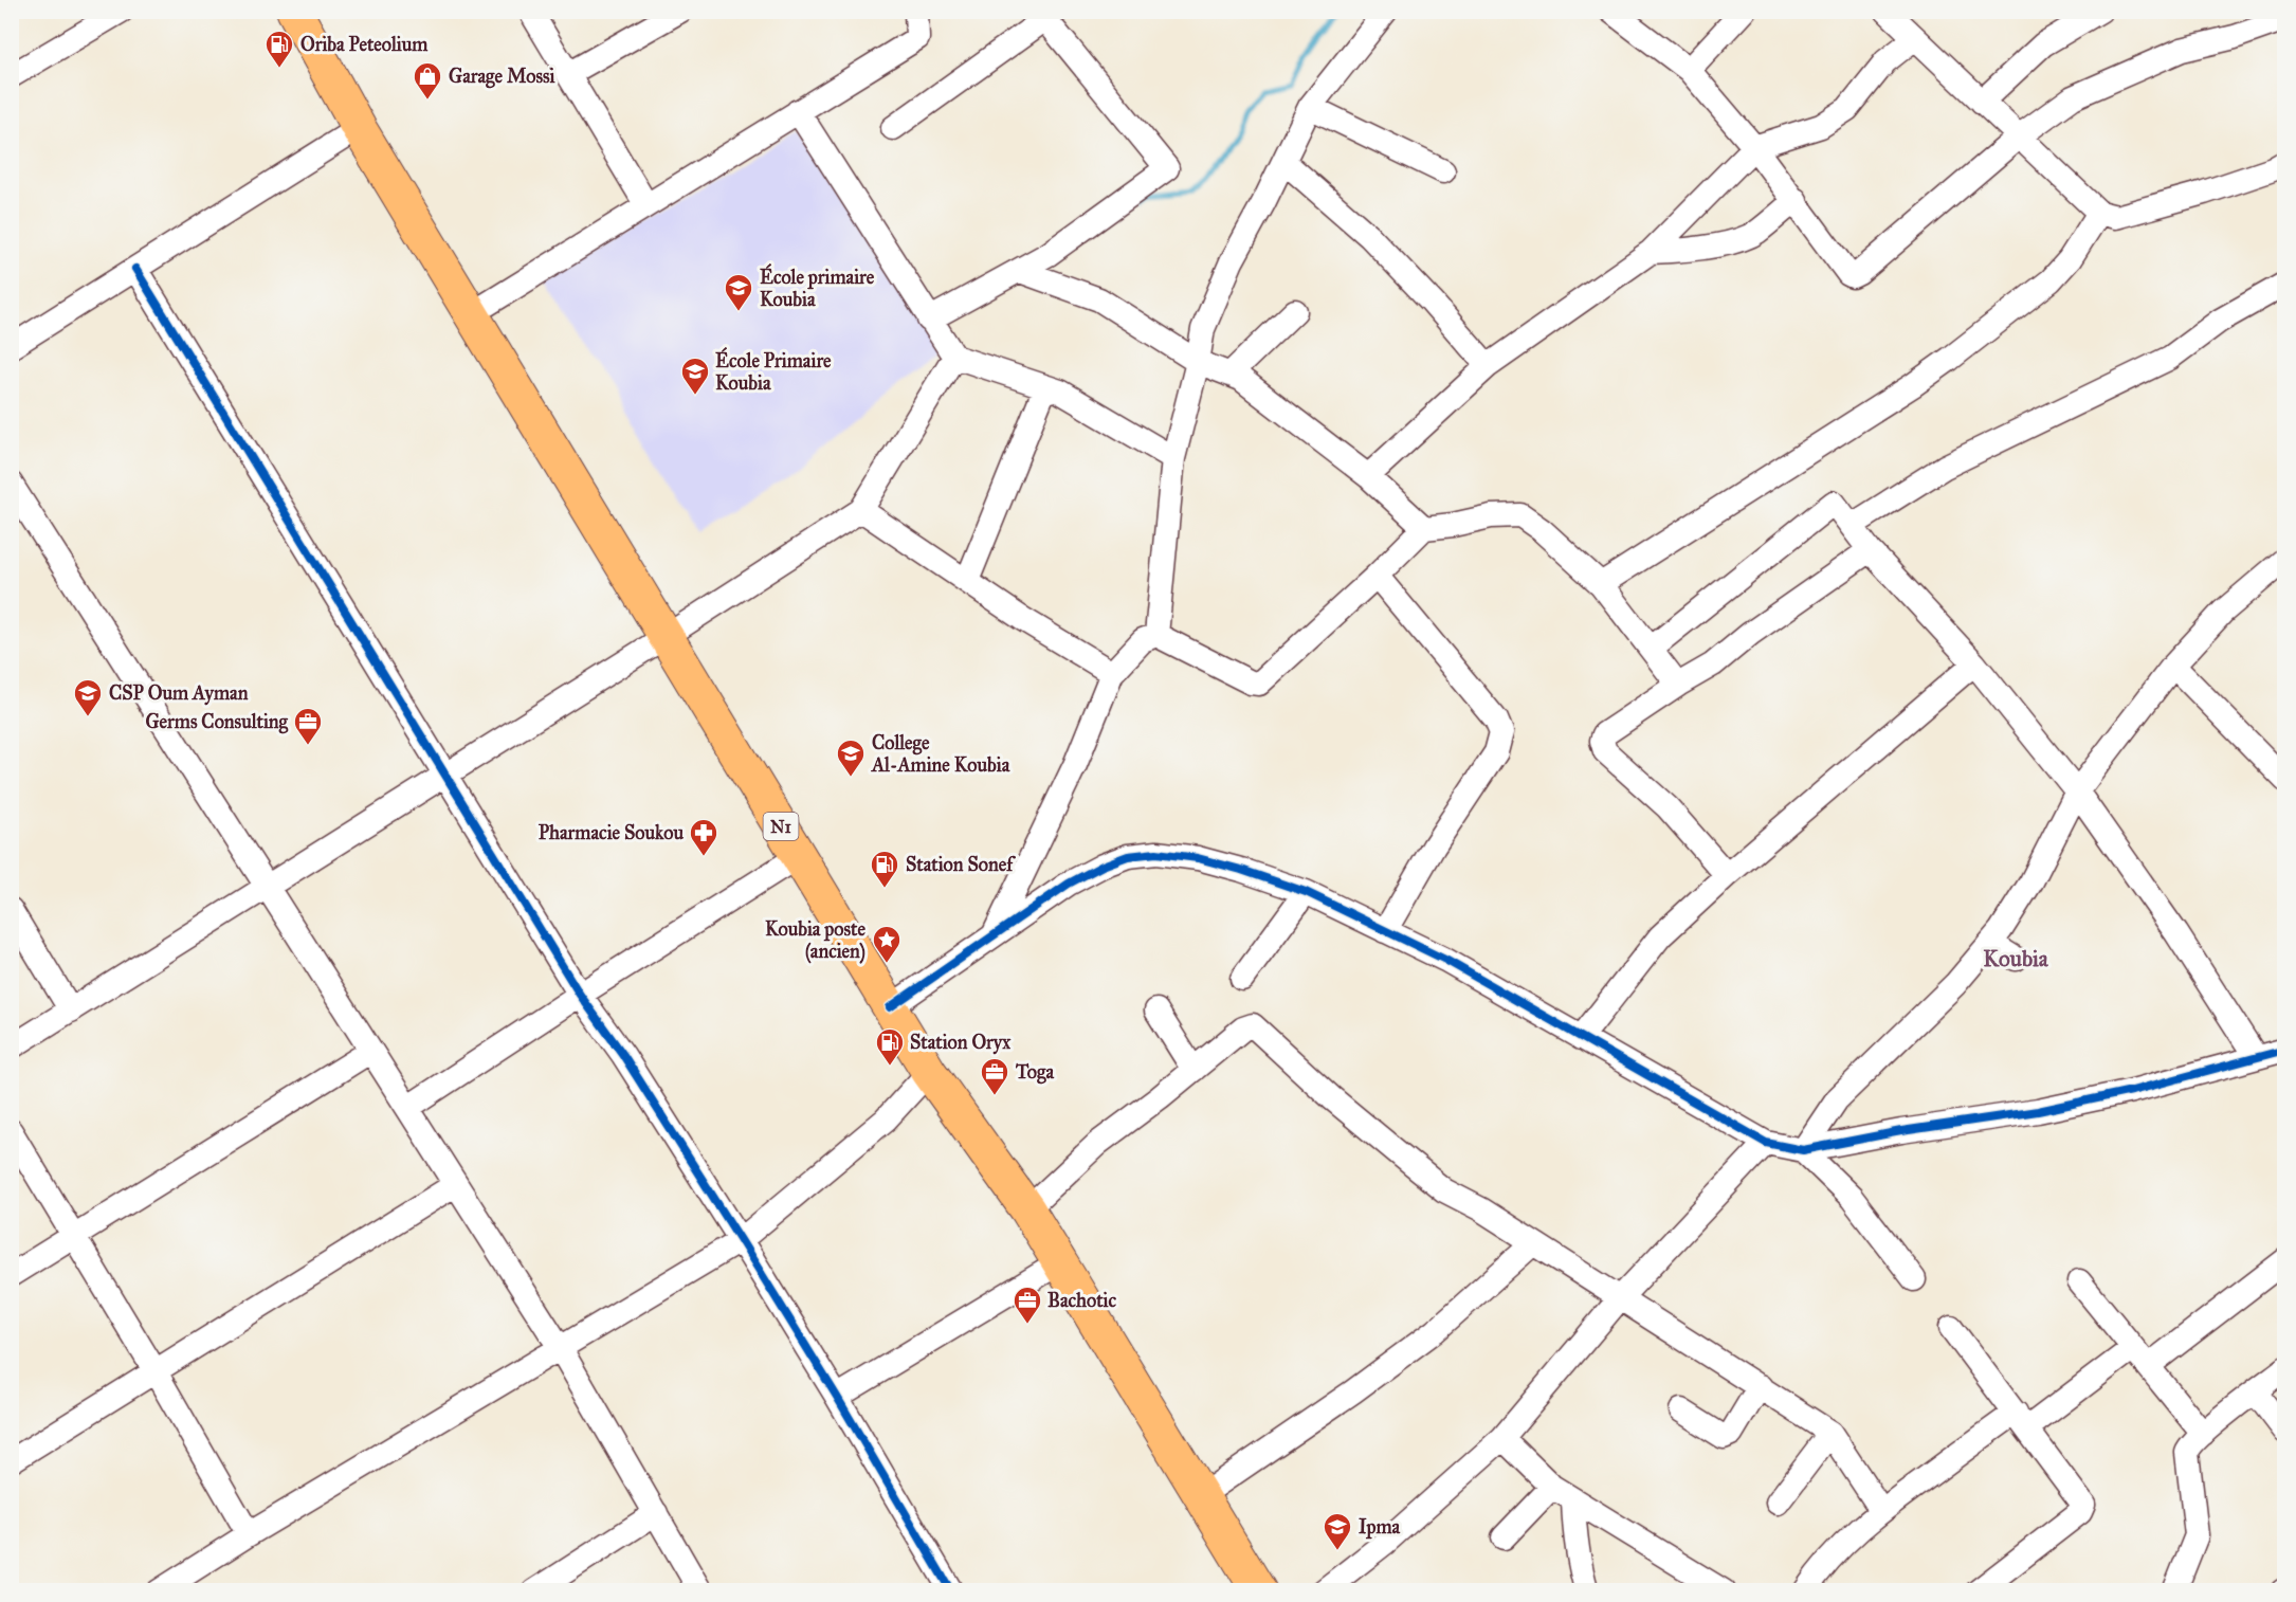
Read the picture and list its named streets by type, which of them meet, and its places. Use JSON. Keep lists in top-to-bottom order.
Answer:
{
  "streets": {
    "main road": ["N1"]
  },
  "districts": ["Koubia"],
  "places": {
    "fuel station": ["Oriba Peteolium", "Station Sonef", "Station Oryx"],
    "shop": ["Garage Mossi"],
    "school or university": [
      "École primaire Koubia",
      "École Primaire Koubia",
      "CSP Oum Ayman",
      "College Al-Amine Koubia",
      "Ipma"
    ],
    "office": ["Germs Consulting", "Toga", "Bachotic"],
    "pharmacy": ["Pharmacie Soukou"],
    "place": ["Koubia poste (ancien)"]
  }
}
